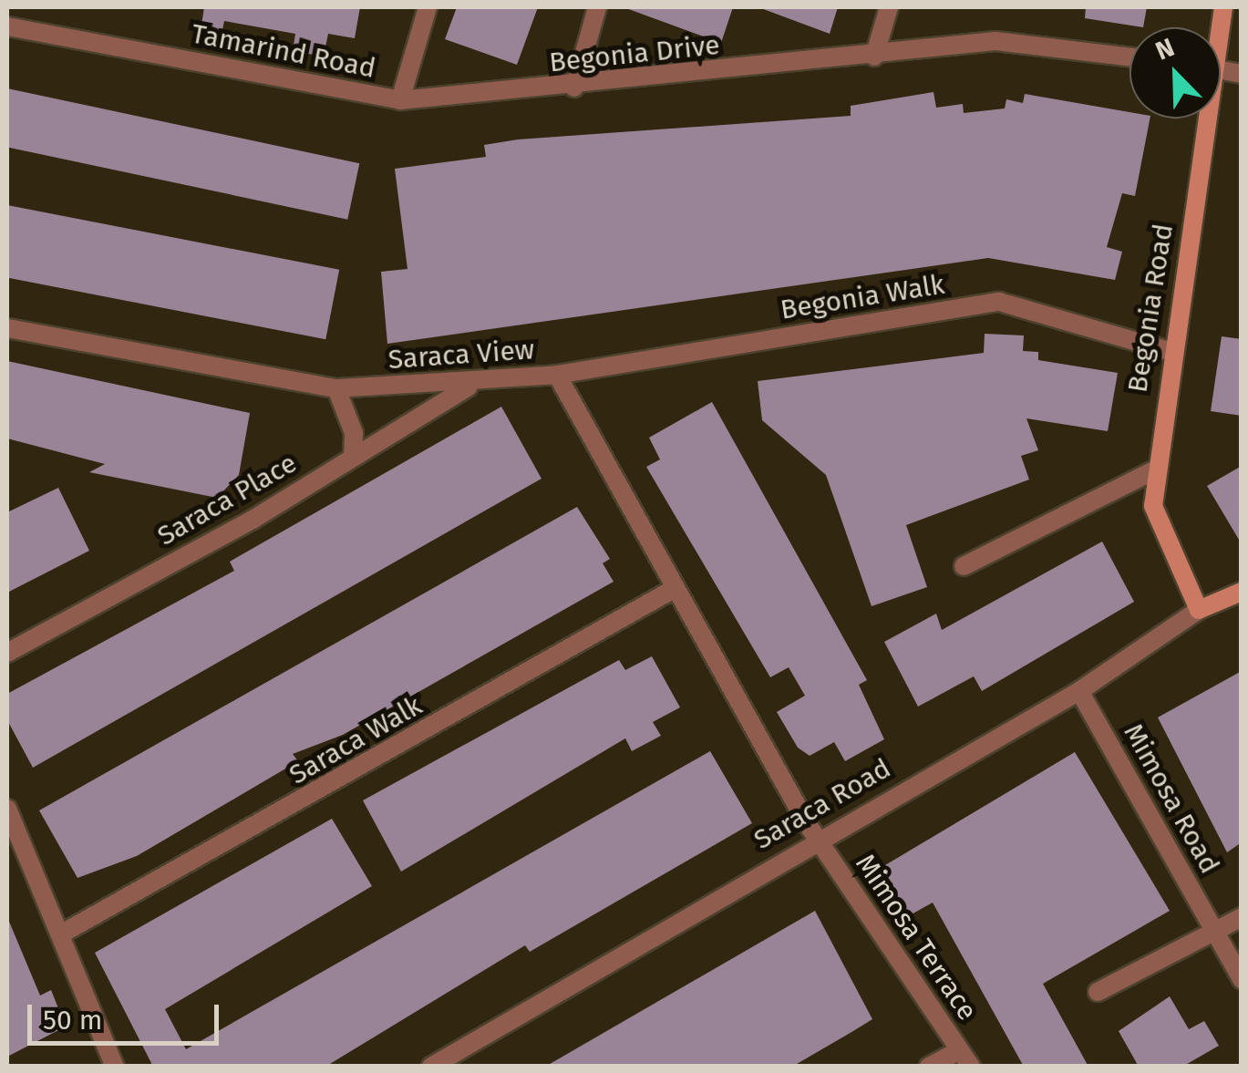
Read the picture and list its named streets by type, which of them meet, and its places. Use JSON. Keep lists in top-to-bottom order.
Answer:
{
  "streets": {
    "street": [
      "Tamarind Road",
      "Begonia Drive",
      "Begonia Walk",
      "Begonia Road",
      "Saraca View",
      "Saraca Place",
      "Saraca Walk",
      "Mimosa Road",
      "Saraca Road",
      "Mimosa Terrace"
    ]
  },
  "crossings": [
    ["Tamarind Road", "Begonia Drive"],
    ["Begonia Walk", "Begonia Road"],
    ["Begonia Walk", "Saraca View"],
    ["Begonia Road", "Saraca Road"],
    ["Saraca View", "Saraca Place"],
    ["Saraca View", "Saraca Walk"],
    ["Saraca View", "Saraca Road"],
    ["Saraca View", "Mimosa Terrace"],
    ["Mimosa Road", "Saraca Road"],
    ["Saraca Road", "Mimosa Terrace"]
  ],
  "scale_bar": "50 m",
  "north": "top left"
}
